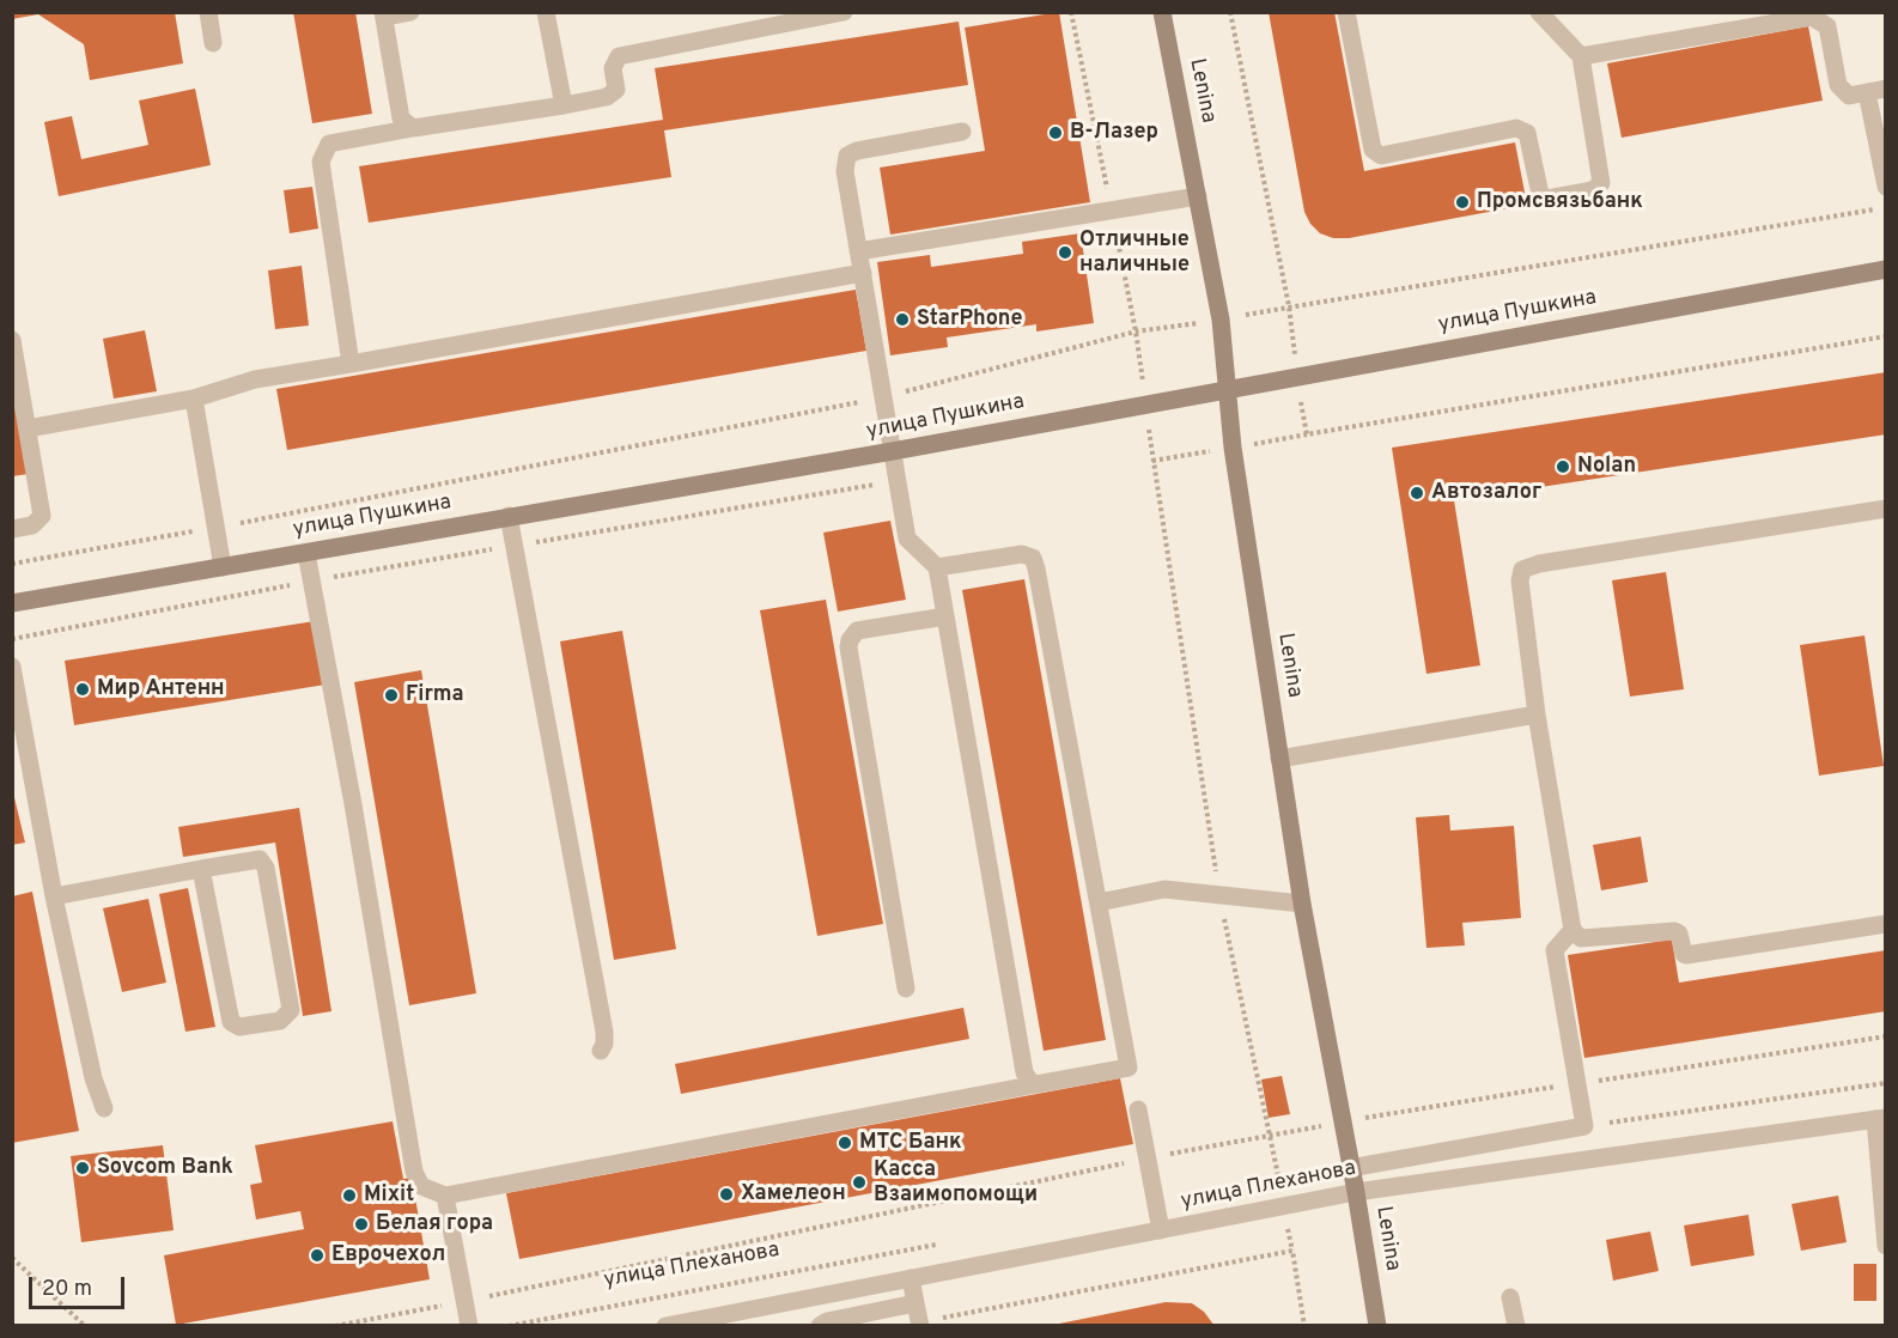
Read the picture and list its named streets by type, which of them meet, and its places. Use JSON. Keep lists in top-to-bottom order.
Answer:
{
  "streets": {
    "main road": ["Lenina", "улица Пушкина"],
    "street": ["улица Плеханова"]
  },
  "crossings": [
    ["Lenina", "улица Пушкина"],
    ["Lenina", "улица Плеханова"]
  ],
  "places": [
    "В-Лазер",
    "Промсвязьбанк",
    "Отличные наличные",
    "StarPhone",
    "Nolan",
    "Автозалог",
    "Мир Антенн",
    "Firma",
    "МТС Банк",
    "Sovcom Bank",
    "Касса Взаимопомощи",
    "Хамелеон",
    "Mixit",
    "Белая гора",
    "Еврочехол"
  ],
  "scale_bar": "20 m"
}
